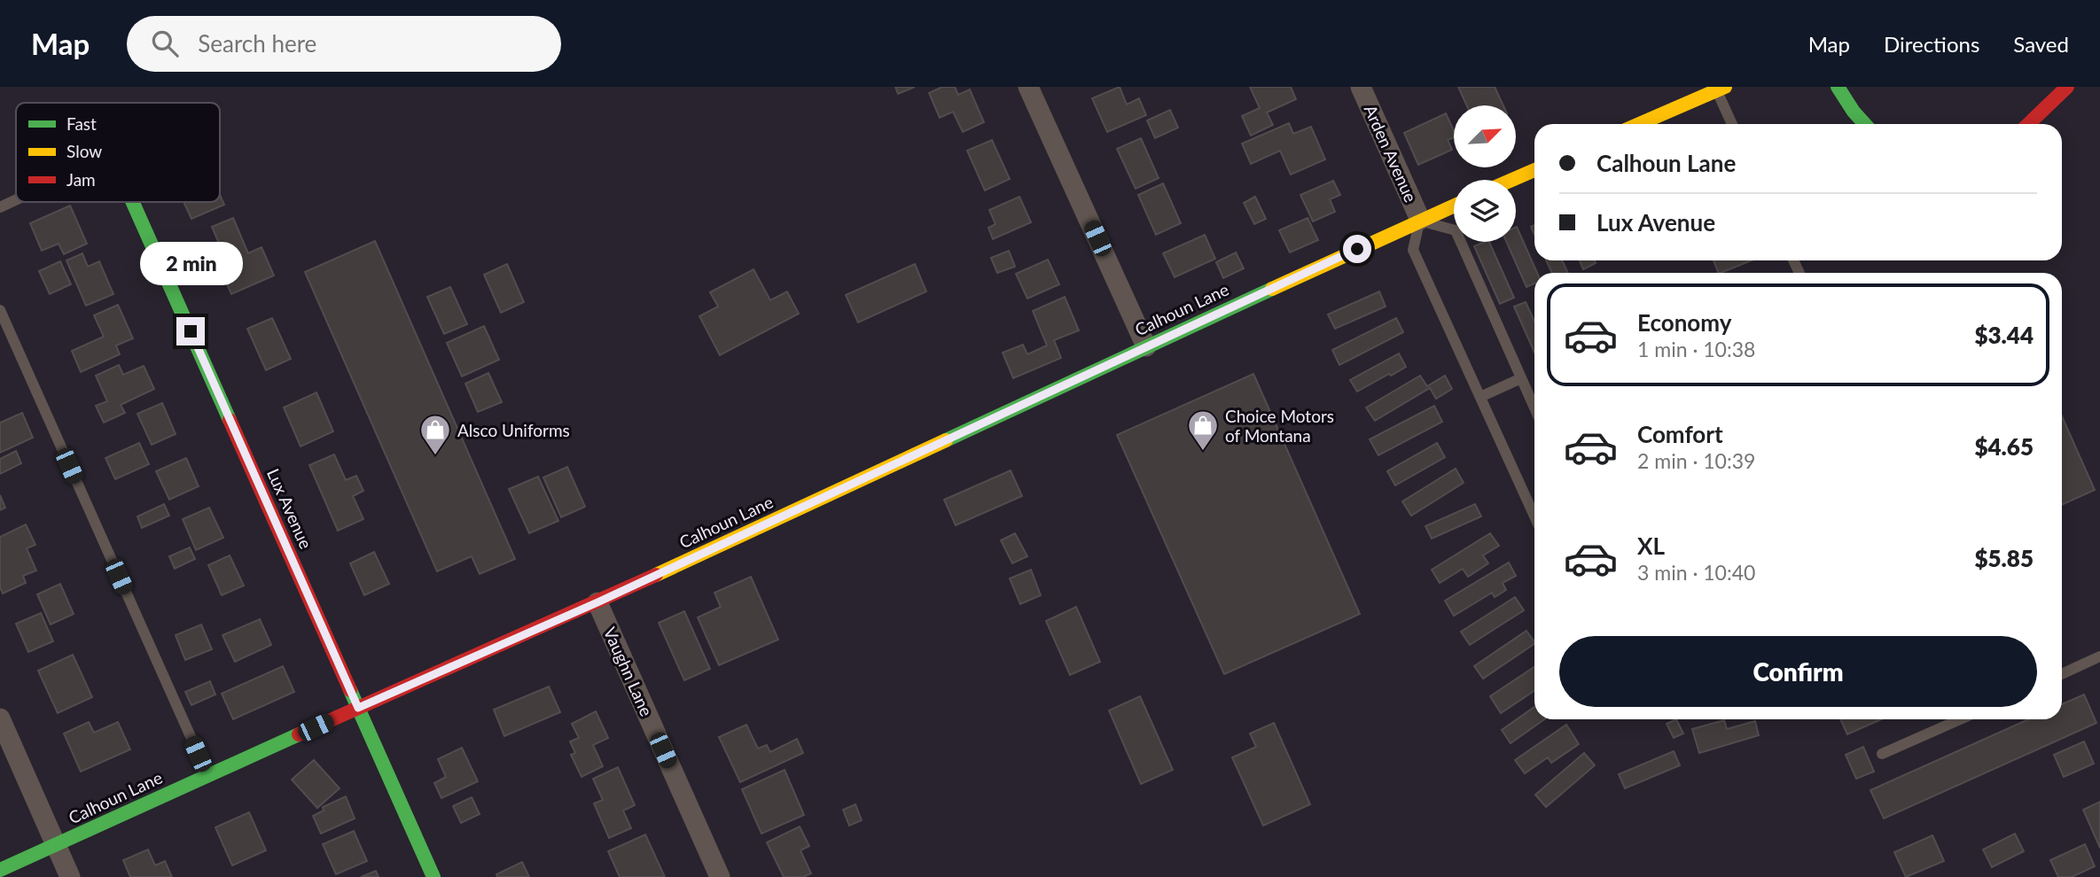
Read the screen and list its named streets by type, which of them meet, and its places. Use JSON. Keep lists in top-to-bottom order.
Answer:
{
  "streets": {
    "street": [
      "Arden Avenue",
      "Calhoun Lane",
      "Lux Avenue",
      "Vaughn Lane"
    ]
  },
  "crossings": [
    ["Arden Avenue", "Calhoun Lane"],
    ["Calhoun Lane", "Lux Avenue"],
    ["Calhoun Lane", "Vaughn Lane"]
  ],
  "places": {
    "shop": ["Choice Motors of Montana", "Alsco Uniforms"]
  },
  "legend": ["Fast", "Slow", "Jam"],
  "north": "top right",
  "page": {
    "header": "Map",
    "search": "Search here",
    "nav": ["Map", "Directions", "Saved"],
    "banner": ["Calhoun Lane", "Lux Avenue"],
    "bubble": "2 min",
    "list": [
      {
        "name": "Economy",
        "note": "1 min · 10:38",
        "value": "$3.44"
      },
      {
        "name": "Comfort",
        "note": "2 min · 10:39",
        "value": "$4.65"
      },
      {
        "name": "XL",
        "note": "3 min · 10:40",
        "value": "$5.85"
      }
    ],
    "buttons": "Confirm"
  }
}
